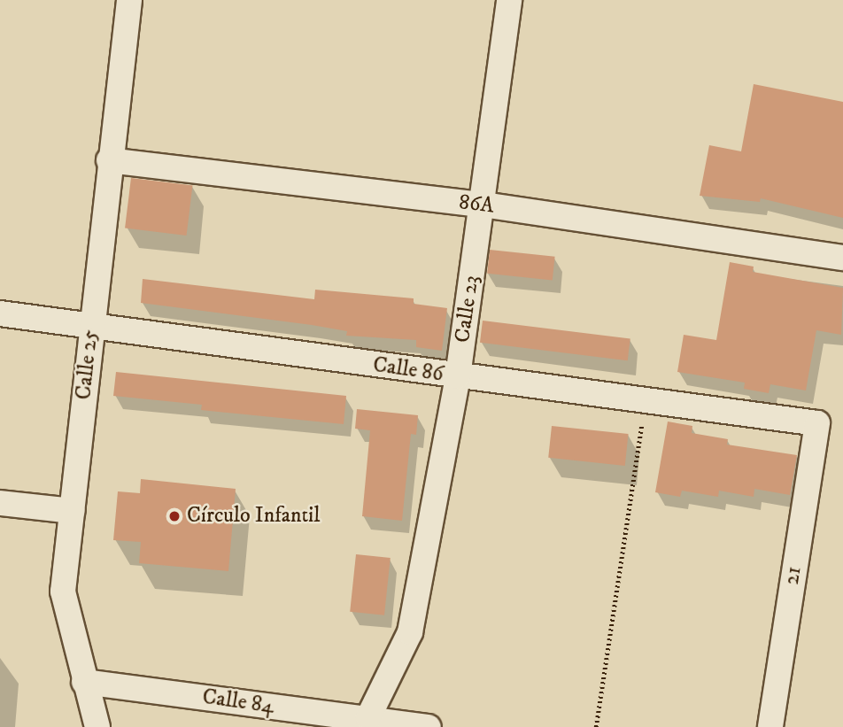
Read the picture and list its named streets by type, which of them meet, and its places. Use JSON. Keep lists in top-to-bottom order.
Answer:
{
  "streets": {
    "street": [
      "86A",
      "Calle 23",
      "Calle 25",
      "Calle 86",
      "21",
      "Calle 84"
    ]
  },
  "crossings": [
    ["86A", "Calle 23"],
    ["86A", "Calle 25"],
    ["Calle 23", "Calle 86"],
    ["Calle 23", "Calle 84"],
    ["Calle 25", "Calle 86"],
    ["Calle 25", "Calle 84"],
    ["Calle 86", "21"]
  ],
  "places": ["Círculo Infantil"]
}
